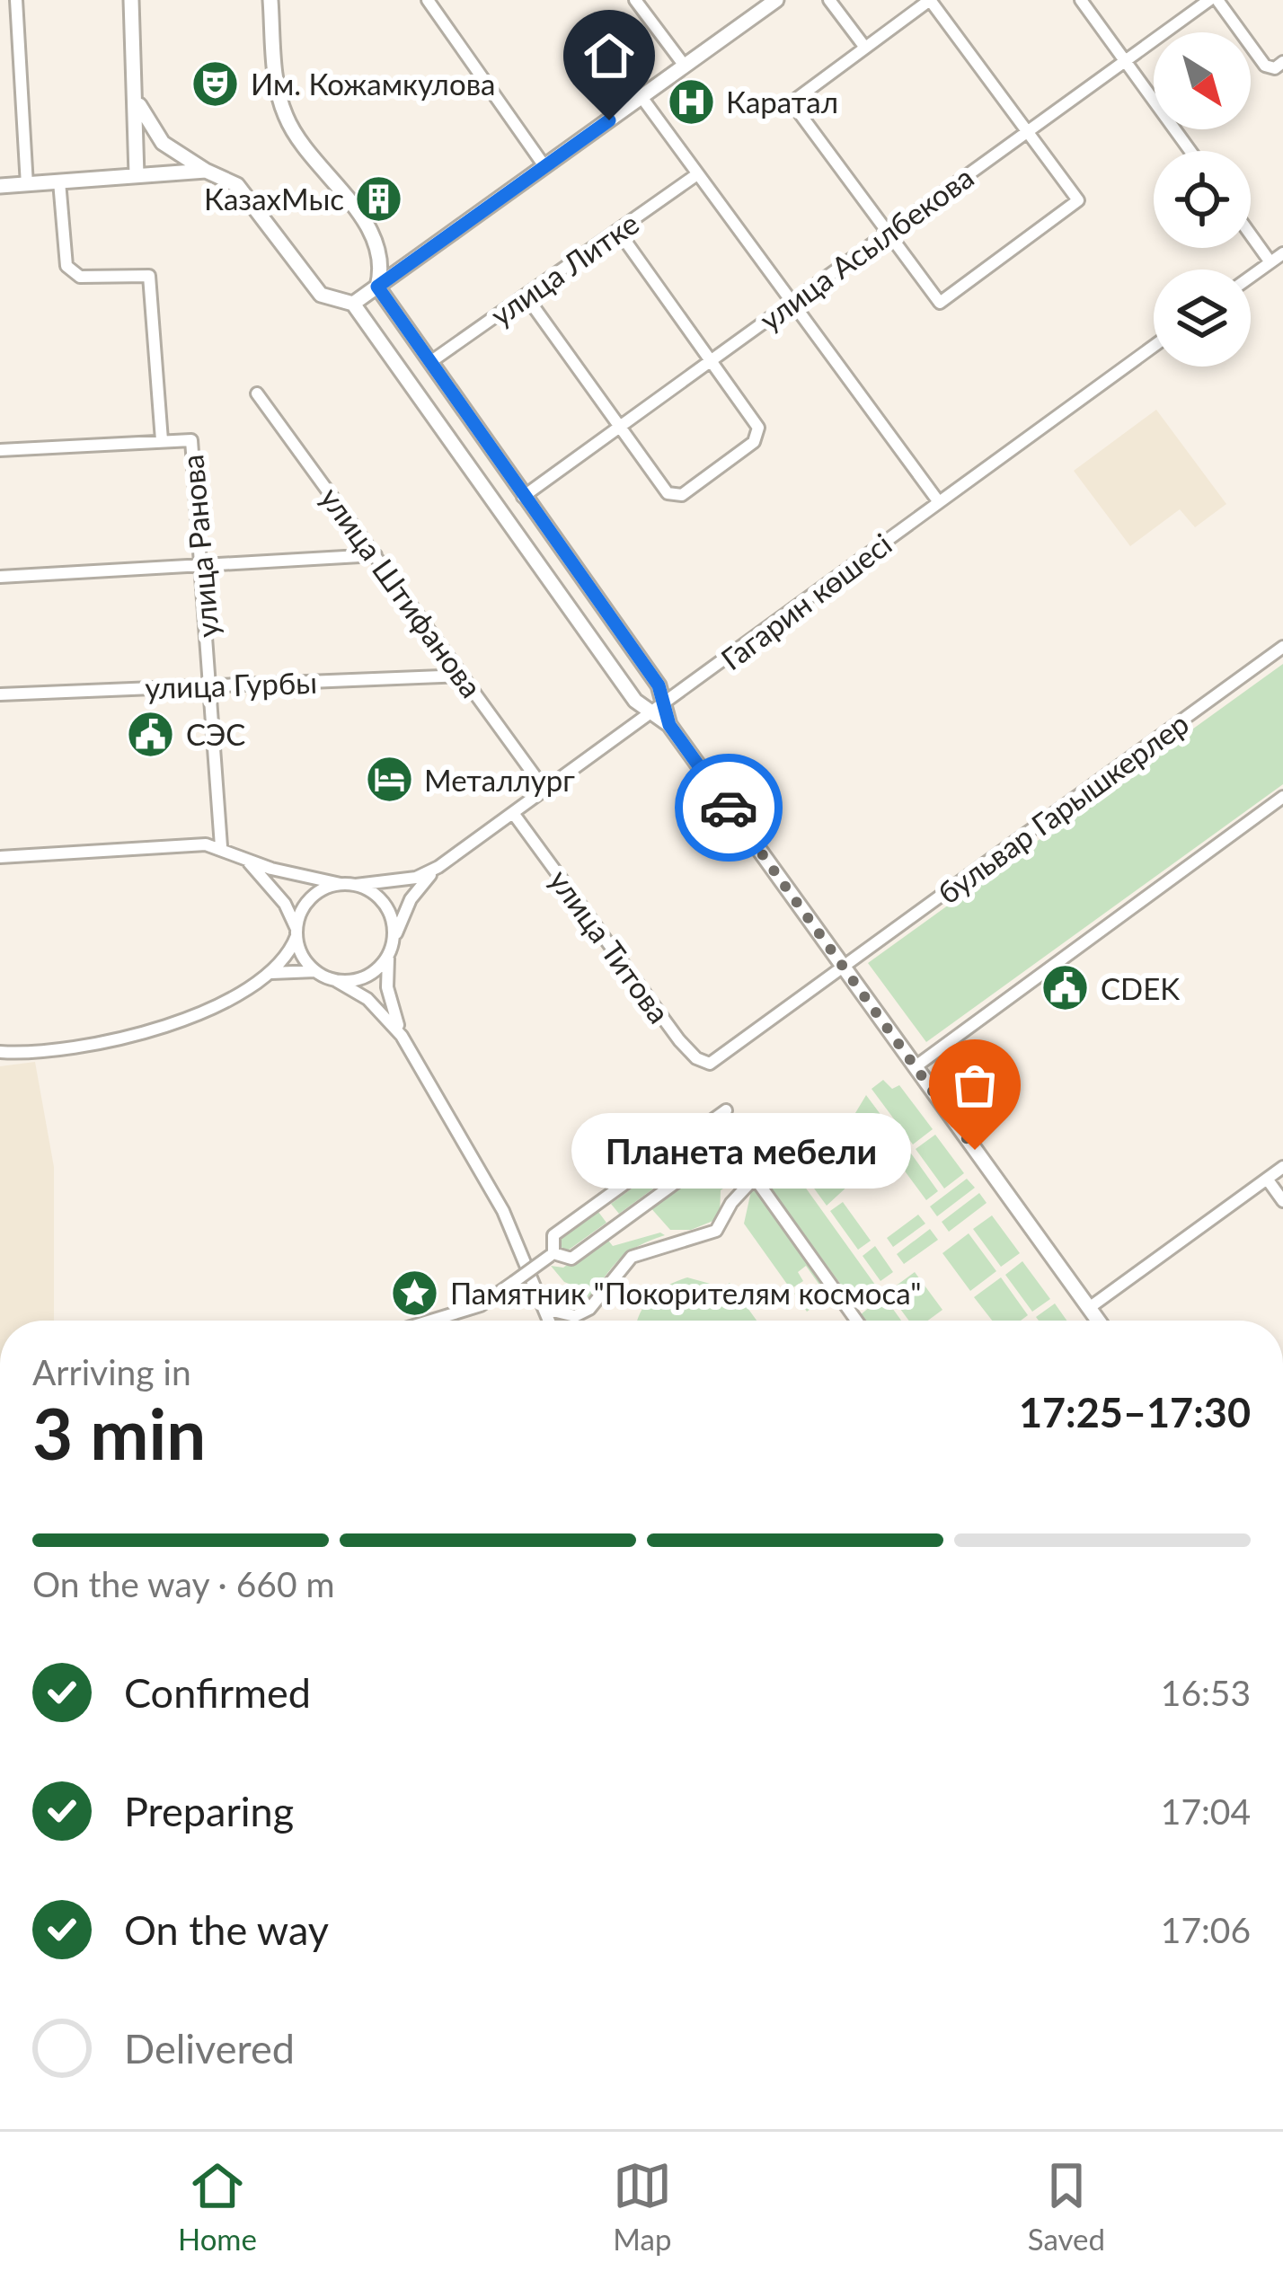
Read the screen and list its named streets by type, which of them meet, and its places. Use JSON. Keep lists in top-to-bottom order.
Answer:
{
  "streets": {
    "street": [
      "улица Асылбекова",
      "улица Литке",
      "улица Ранова",
      "улица Штифанова",
      "Гагарин көшесі",
      "улица Гурбы",
      "бульвар Гарышкерлер",
      "улица Титова"
    ]
  },
  "crossings": [
    ["улица Ранова", "улица Гурбы"],
    ["улица Штифанова", "Гагарин көшесі"],
    ["улица Штифанова", "улица Гурбы"],
    ["Гагарин көшесі", "улица Титова"],
    ["бульвар Гарышкерлер", "улица Титова"]
  ],
  "places": {
    "theatre": ["Им. Кожамкулова"],
    "hospital": ["Каратал"],
    "building": ["КазахМыс"],
    "public building": ["СЭС", "CDEK"],
    "hotel": ["Металлург"],
    "other": ["Планета мебели"],
    "place": ["Памятник \"Покорителям космоса\""]
  },
  "north": "bottom right",
  "page": {
    "bubble": "Планета мебели",
    "heading": ["3 min", "Arriving in", "17:25–17:30"],
    "bar": "On the way · 660 m",
    "list": [
      ["Confirmed", "16:53"],
      ["Preparing", "17:04"],
      ["On the way", "17:06"],
      "Delivered"
    ],
    "tabs": ["Home", "Map", "Saved"]
  }
}
